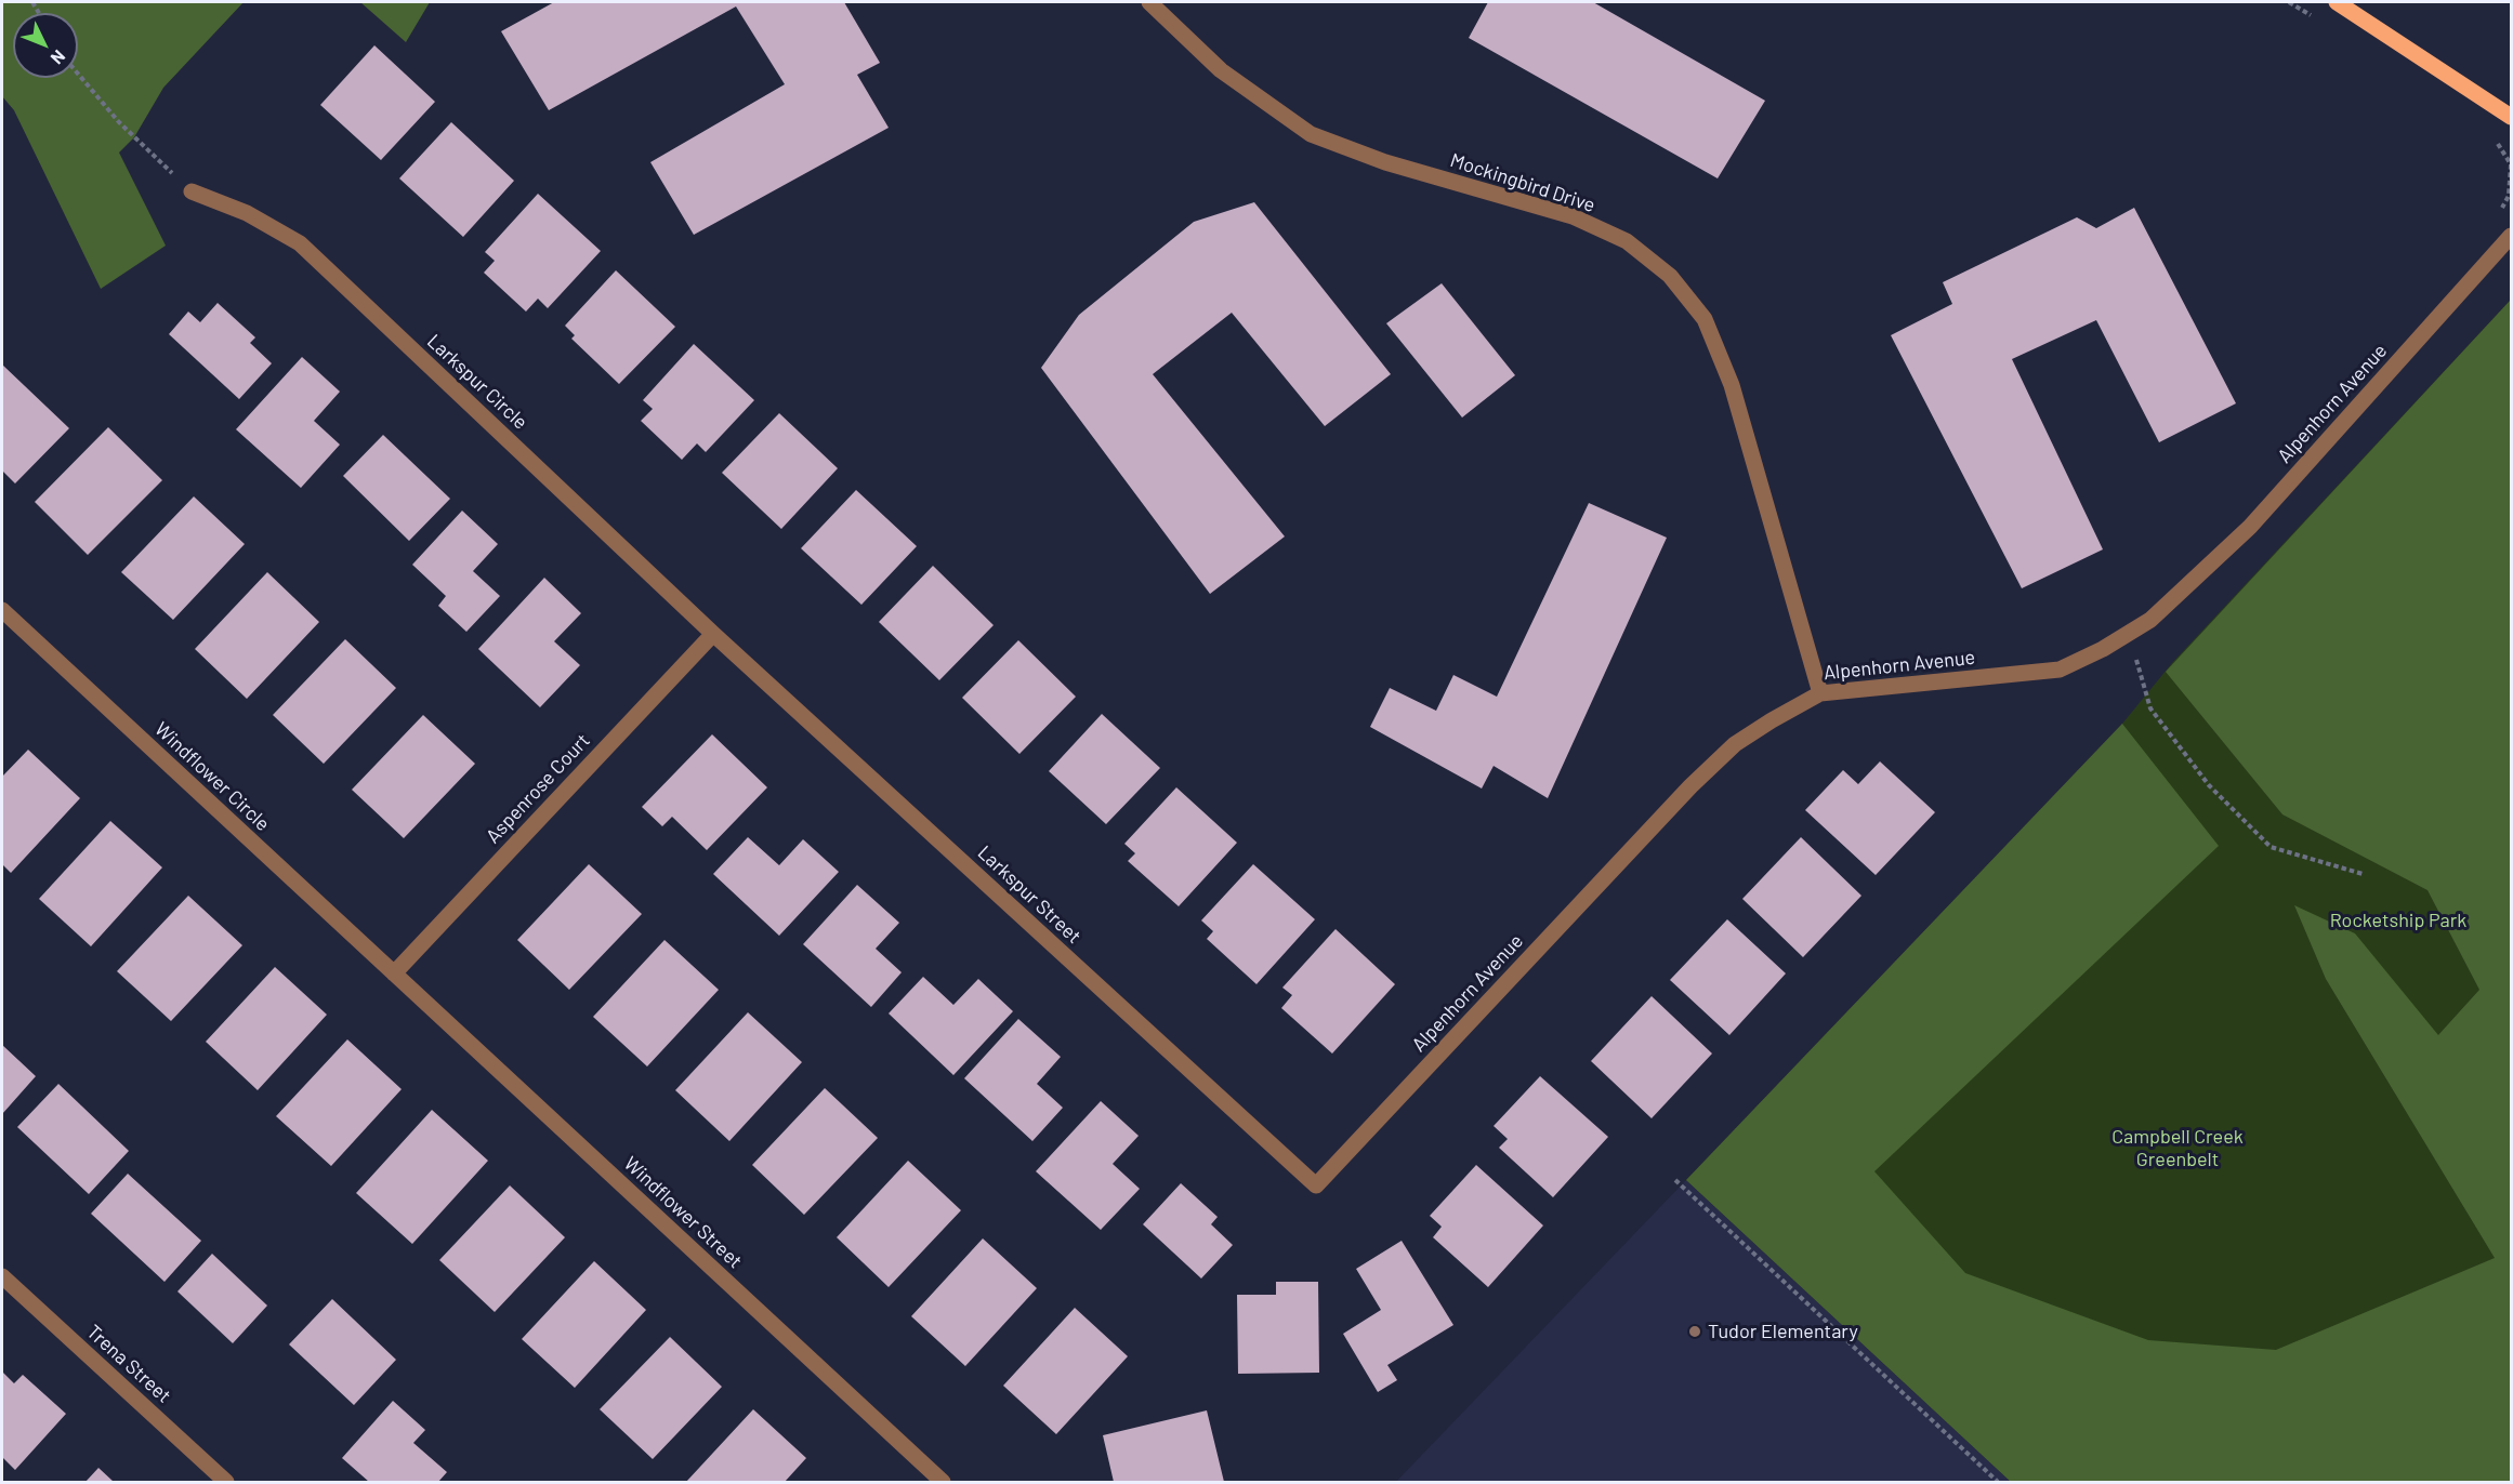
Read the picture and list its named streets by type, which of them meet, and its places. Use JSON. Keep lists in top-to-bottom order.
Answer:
{
  "streets": {
    "street": [
      "Mockingbird Drive",
      "Larkspur Circle",
      "Alpenhorn Avenue",
      "Windflower Circle",
      "Aspenrose Court",
      "Larkspur Street",
      "Windflower Street",
      "Trena Street"
    ]
  },
  "crossings": [
    ["Mockingbird Drive", "Alpenhorn Avenue"],
    ["Larkspur Circle", "Aspenrose Court"],
    ["Larkspur Circle", "Larkspur Street"],
    ["Alpenhorn Avenue", "Larkspur Street"],
    ["Windflower Circle", "Aspenrose Court"],
    ["Windflower Circle", "Windflower Street"],
    ["Aspenrose Court", "Larkspur Street"],
    ["Aspenrose Court", "Windflower Street"]
  ],
  "parks": ["Rocketship Park", "Campbell Creek Greenbelt"],
  "places": ["Tudor Elementary"],
  "north": "bottom right"
}
